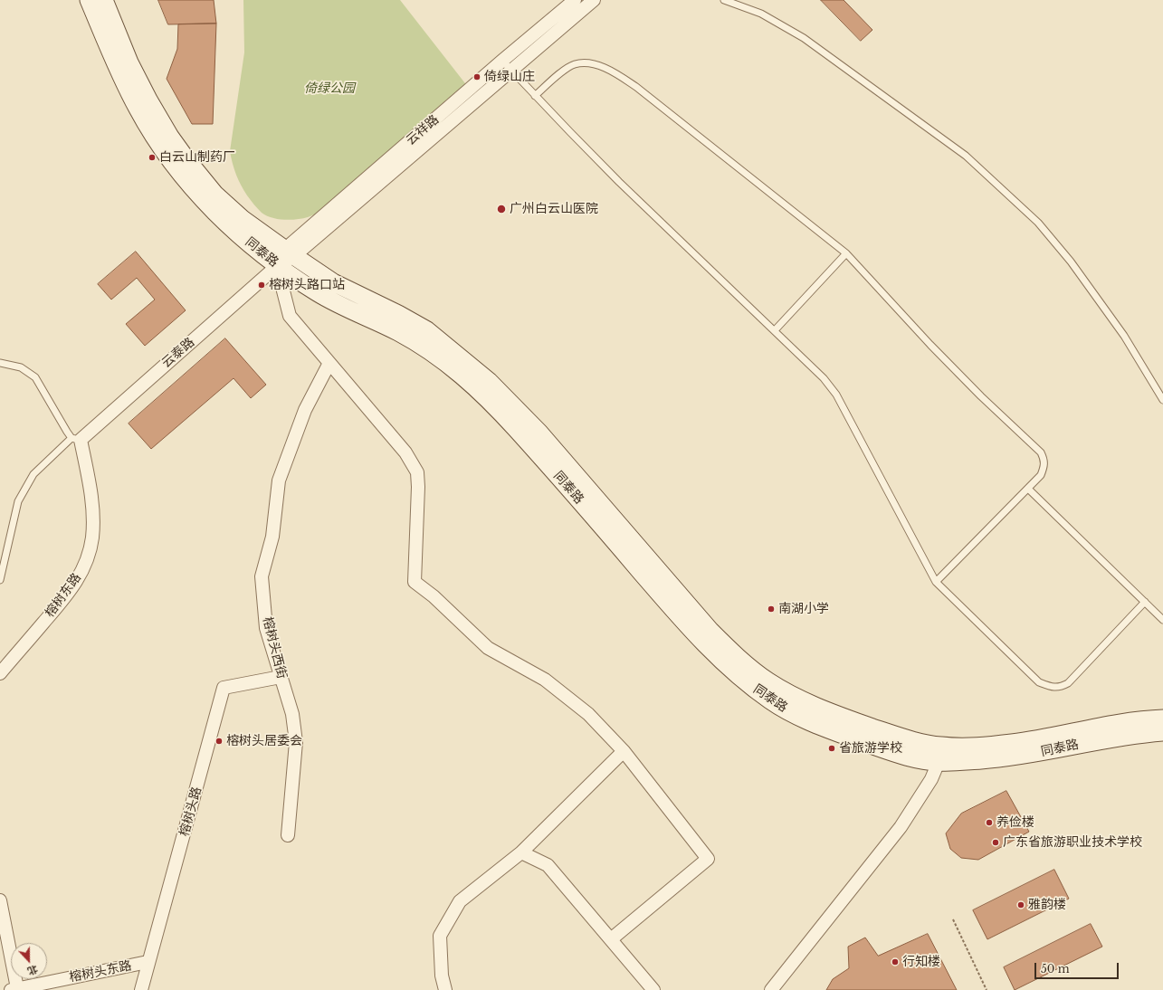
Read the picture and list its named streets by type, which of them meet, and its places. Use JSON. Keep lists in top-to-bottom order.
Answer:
{
  "streets": {
    "main road": ["同泰路"],
    "street": [
      "云祥路",
      "云泰路",
      "榕树东路",
      "榕树头西街",
      "榕树头路",
      "榕树头东路"
    ]
  },
  "crossings": [
    ["云祥路", "同泰路"],
    ["云祥路", "云泰路"],
    ["同泰路", "云泰路"],
    ["云泰路", "榕树东路"],
    ["榕树头西街", "榕树头路"],
    ["榕树头路", "榕树头东路"]
  ],
  "parks": ["倚绿公园"],
  "places": [
    "倚绿山庄",
    "白云山制药厂",
    "广州白云山医院",
    "榕树头路口站",
    "南湖小学",
    "榕树头居委会",
    "省旅游学校",
    "养俭楼",
    "广东省旅游职业技术学校",
    "雅韵楼",
    "行知楼"
  ],
  "scale_bar": "50 m",
  "north": "bottom"
}
